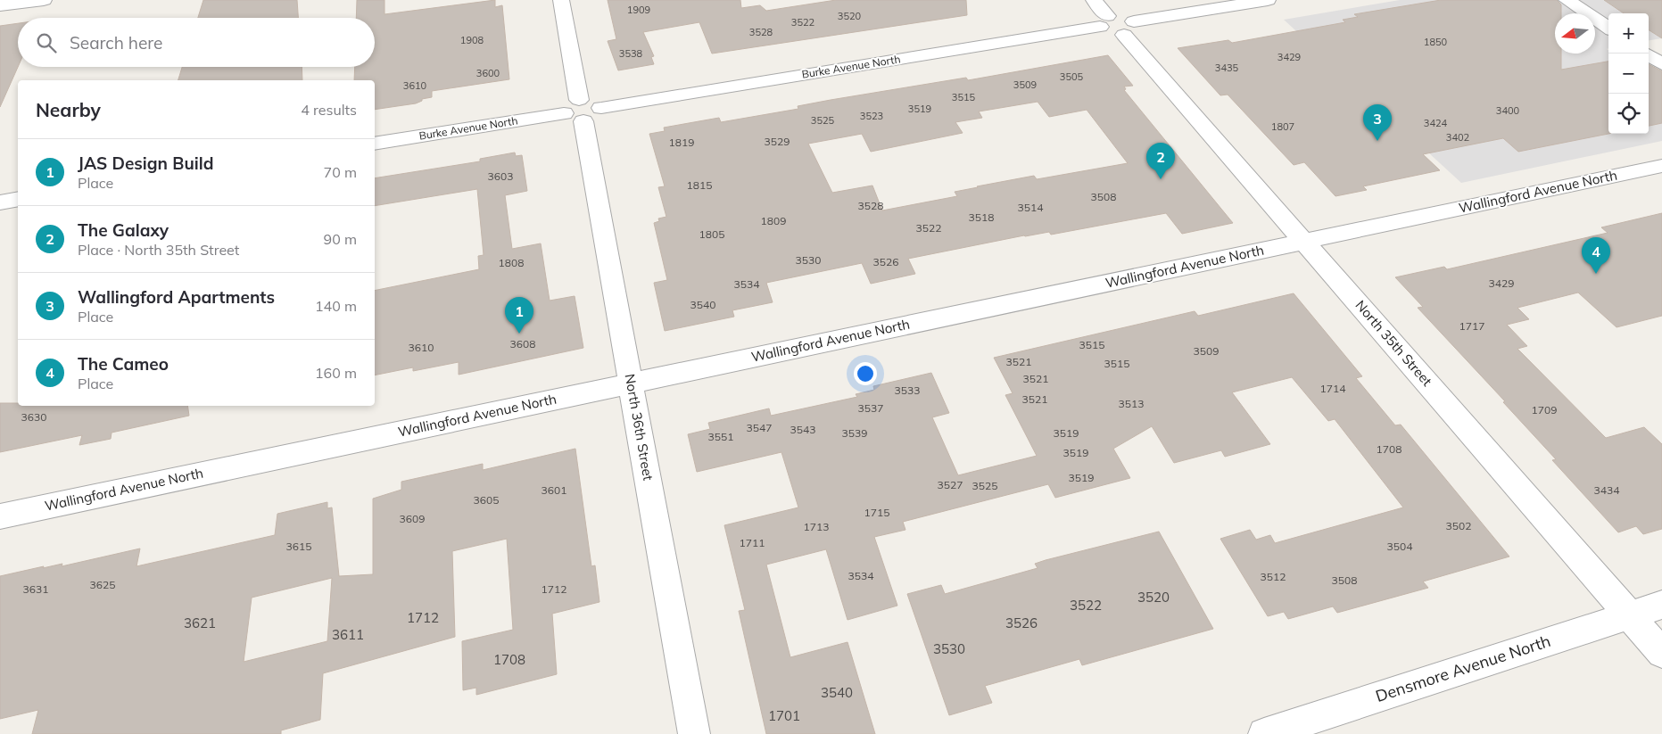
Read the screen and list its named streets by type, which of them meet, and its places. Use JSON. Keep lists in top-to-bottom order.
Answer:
{
  "streets": {
    "street": [
      "Burke Avenue North",
      "Wallingford Avenue North",
      "North 35th Street",
      "North 36th Street",
      "Densmore Avenue North"
    ]
  },
  "crossings": [
    ["Burke Avenue North", "North 36th Street"],
    ["Wallingford Avenue North", "North 35th Street"],
    ["Wallingford Avenue North", "North 36th Street"],
    ["North 35th Street", "Densmore Avenue North"]
  ],
  "house_numbers": [
    "1909",
    "3520",
    "3522",
    "3528",
    "1908",
    "1850",
    "3538",
    "3429",
    "3435",
    "3600",
    "3505",
    "3509",
    "3610",
    "3515",
    "3519",
    "3400",
    "3523",
    "3525",
    "3424",
    "1807",
    "3402",
    "3529",
    "1819",
    "3603",
    "1815",
    "3508",
    "3528",
    "3514",
    "3518",
    "1809",
    "3522",
    "1805",
    "3530",
    "3526",
    "1808",
    "3429",
    "3534",
    "3540",
    "1717",
    "3608",
    "3515",
    "3610",
    "3509",
    "3521",
    "3515",
    "3521",
    "1714",
    "3533",
    "3521",
    "3513",
    "3537",
    "1709",
    "3630",
    "3547",
    "3543",
    "3539",
    "3519",
    "3551",
    "1708",
    "3519",
    "3519",
    "3527",
    "3525",
    "3601",
    "3434",
    "3605",
    "1715",
    "3609",
    "3502",
    "1713",
    "1711",
    "3615",
    "3504",
    "3534",
    "3512",
    "3508",
    "3625",
    "3631",
    "1712",
    "3520",
    "3522",
    "1712",
    "3621",
    "3526",
    "3611",
    "3530",
    "1708",
    "3540",
    "1701"
  ],
  "north": "left",
  "page": {
    "map_buttons": ["+", "−"],
    "search": "Search here",
    "heading": ["Nearby", "4 results"],
    "pins": [
      "3",
      "2",
      "4",
      "1"
    ],
    "list": [
      {
        "mark": "1",
        "name": "JAS Design Build",
        "note": "Place",
        "value": "70 m"
      },
      {
        "mark": "2",
        "name": "The Galaxy",
        "note": "Place · North 35th Street",
        "value": "90 m"
      },
      {
        "mark": "3",
        "name": "Wallingford Apartments",
        "note": "Place",
        "value": "140 m"
      },
      {
        "mark": "4",
        "name": "The Cameo",
        "note": "Place",
        "value": "160 m"
      }
    ]
  }
}
